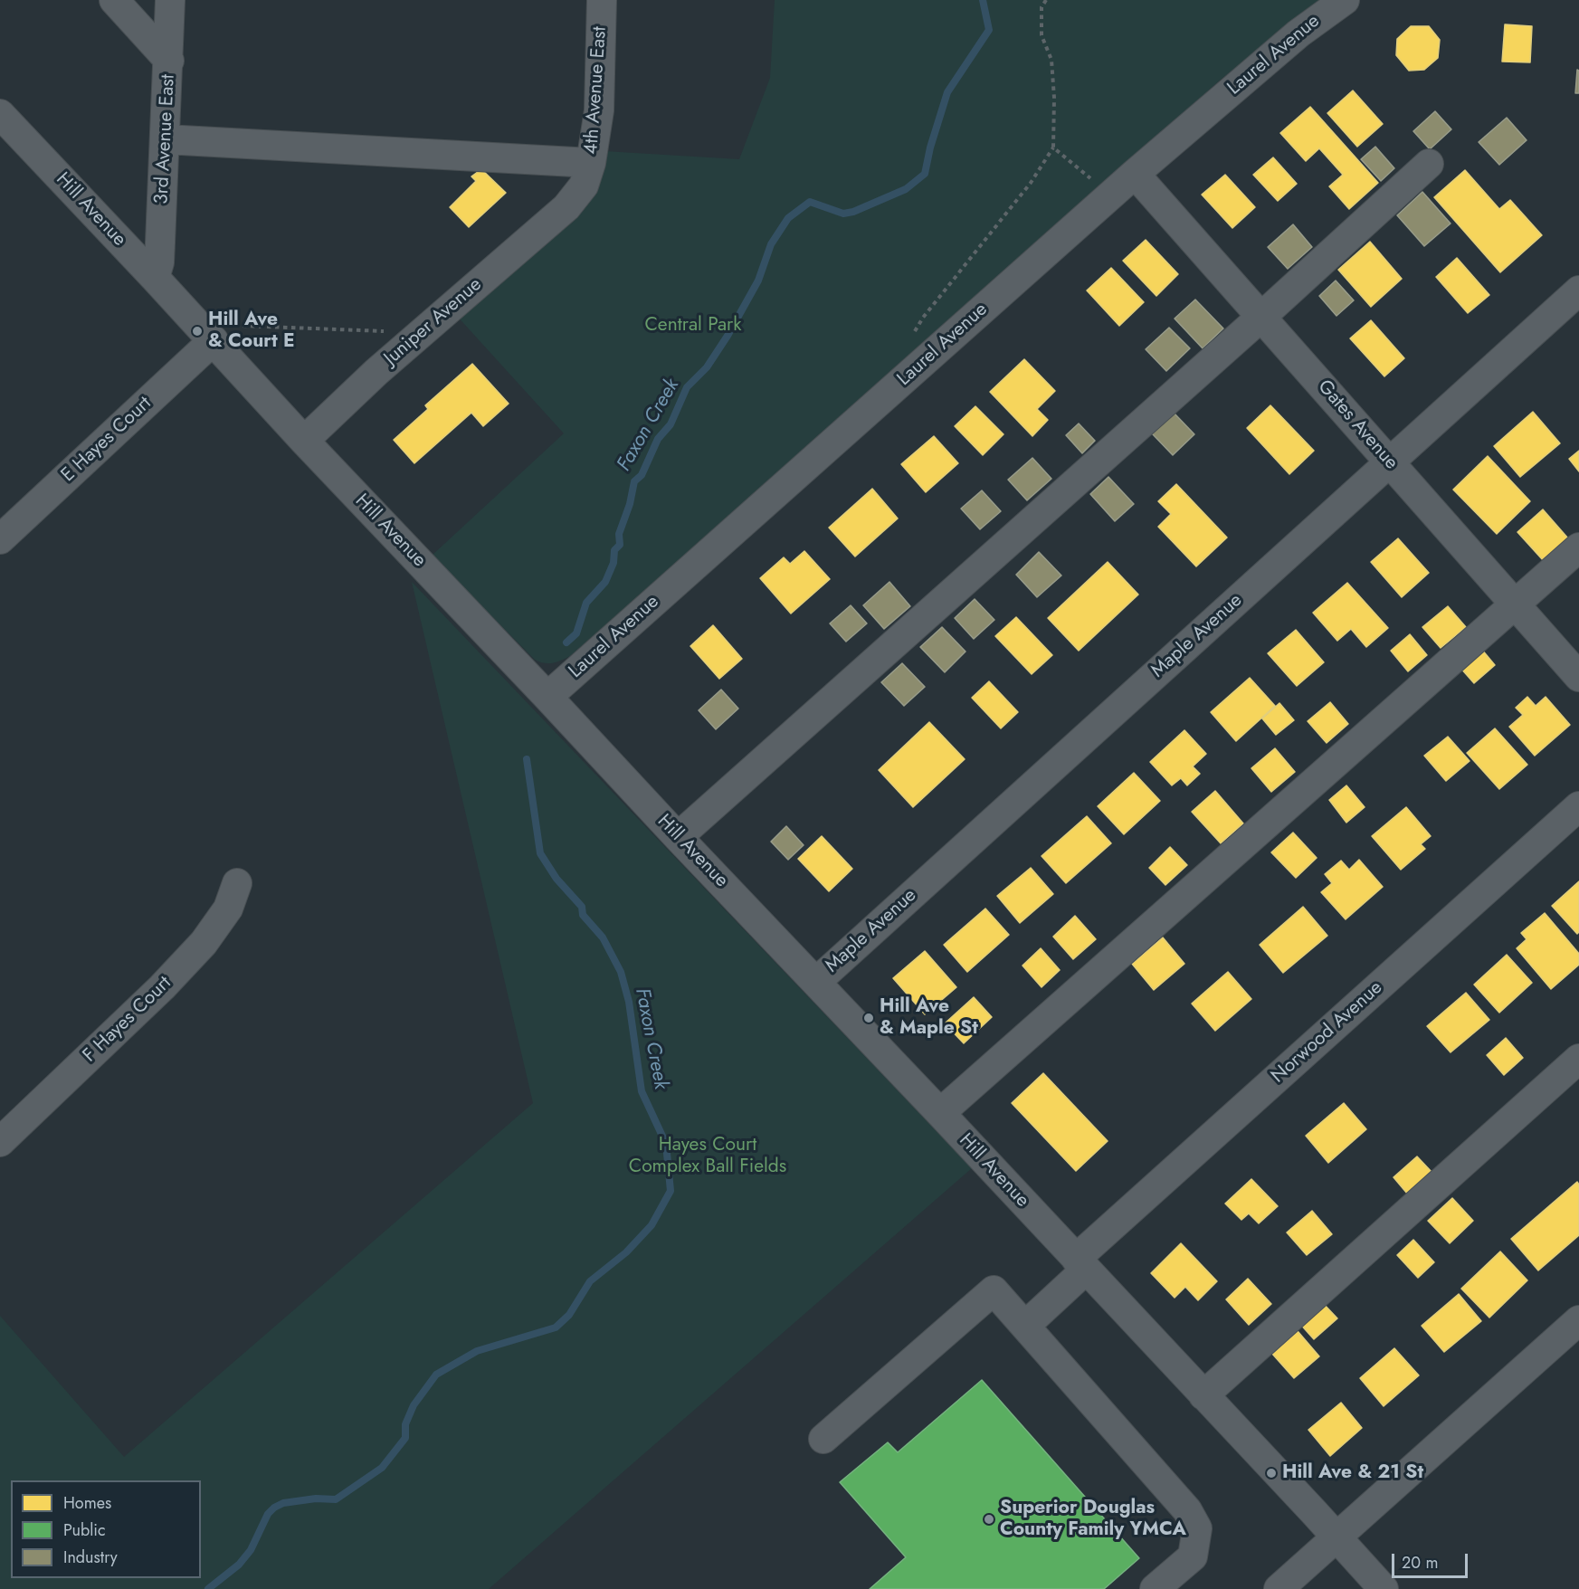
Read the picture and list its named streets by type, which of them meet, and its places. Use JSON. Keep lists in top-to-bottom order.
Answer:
{
  "streets": {
    "street": [
      "Laurel Avenue",
      "4th Avenue East",
      "3rd Avenue East",
      "Hill Avenue",
      "Juniper Avenue",
      "Gates Avenue",
      "E Hayes Court",
      "Maple Avenue",
      "F Hayes Court",
      "Norwood Avenue"
    ]
  },
  "crossings": [
    ["Laurel Avenue", "Hill Avenue"],
    ["Laurel Avenue", "Gates Avenue"],
    ["4th Avenue East", "Juniper Avenue"],
    ["3rd Avenue East", "Hill Avenue"],
    ["Hill Avenue", "Juniper Avenue"],
    ["Hill Avenue", "E Hayes Court"],
    ["Hill Avenue", "Maple Avenue"],
    ["Hill Avenue", "Norwood Avenue"],
    ["Gates Avenue", "Maple Avenue"]
  ],
  "water": ["Faxon Creek"],
  "parks": ["Central Park", "Hayes Court Complex Ball Fields"],
  "places": [
    "Hill Ave & Court E",
    "Hill Ave & Maple St",
    "Hill Ave & 21 St",
    "Superior Douglas County Family YMCA"
  ],
  "legend": ["Homes", "Public", "Industry"],
  "scale_bar": "20 m"
}
